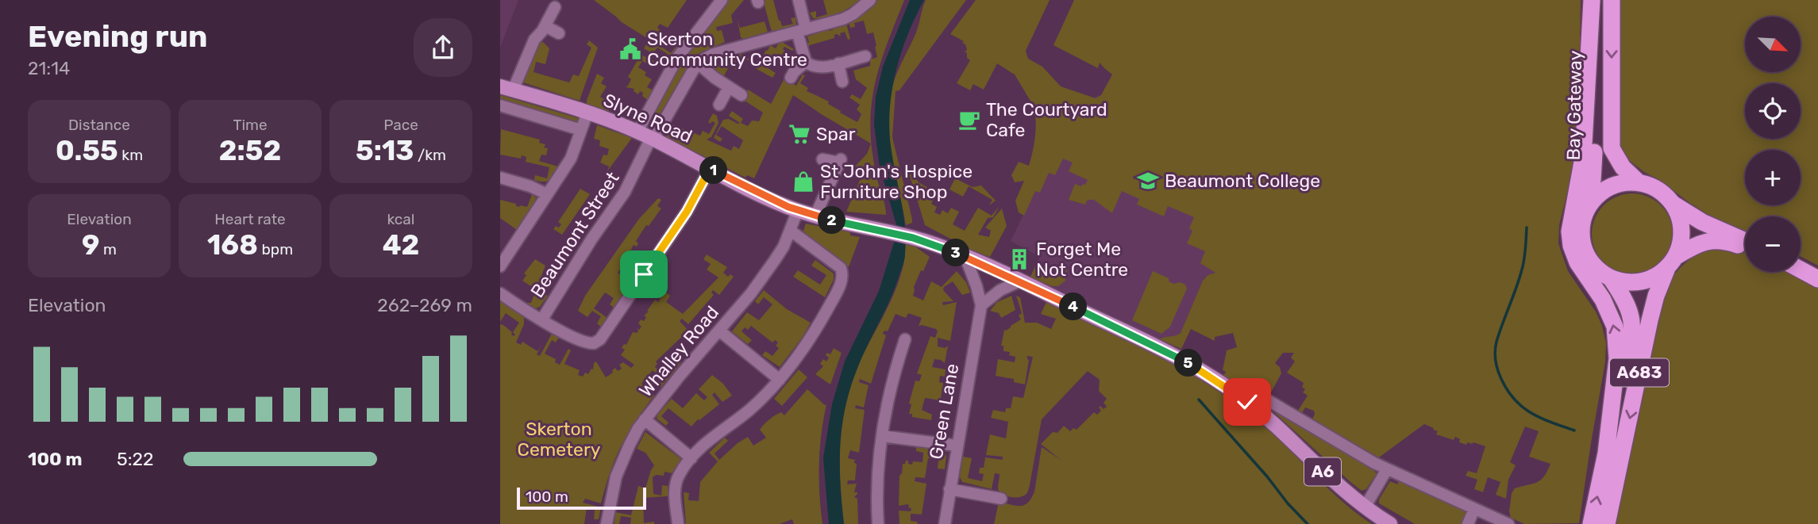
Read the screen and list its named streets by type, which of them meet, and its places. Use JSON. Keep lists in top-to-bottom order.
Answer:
{
  "streets": {
    "highway": ["Bay Gateway", "A683"],
    "main road": ["Slyne Road", "A6"],
    "street": ["Beaumont Street", "Whalley Road", "Green Lane"]
  },
  "crossings": [
    ["Bay Gateway", "A683"],
    ["Slyne Road", "Beaumont Street"],
    ["Slyne Road", "Whalley Road"],
    ["Slyne Road", "Green Lane"],
    ["Slyne Road", "A6"],
    ["Green Lane", "A6"]
  ],
  "parks": ["Skerton Cemetery"],
  "places": {
    "public building": ["Skerton Community Centre"],
    "cafe": ["The Courtyard Cafe"],
    "supermarket": ["Spar"],
    "school or university": ["Beaumont College"],
    "shop": ["St John's Hospice Furniture Shop"],
    "building": ["Forget Me Not Centre"]
  },
  "scale_bar": "100 m",
  "north": "bottom right",
  "page": {
    "heading": ["Evening run", "21:14"],
    "map_buttons": ["+", "−"],
    "stats": [
      ["Distance", "0.55 km"],
      ["Time", "2:52"],
      ["Pace", "5:13 /km"],
      ["Elevation", "9 m"],
      ["Heart rate", "168 bpm"],
      ["kcal", "42"]
    ],
    "pins": [
      "1",
      "2",
      "3",
      "4",
      "5"
    ],
    "chart": ["Elevation", "262–269 m"],
    "list": [
      {
        "name": "100 m",
        "note": "5:22"
      }
    ],
    "scale": "100 m"
  }
}
